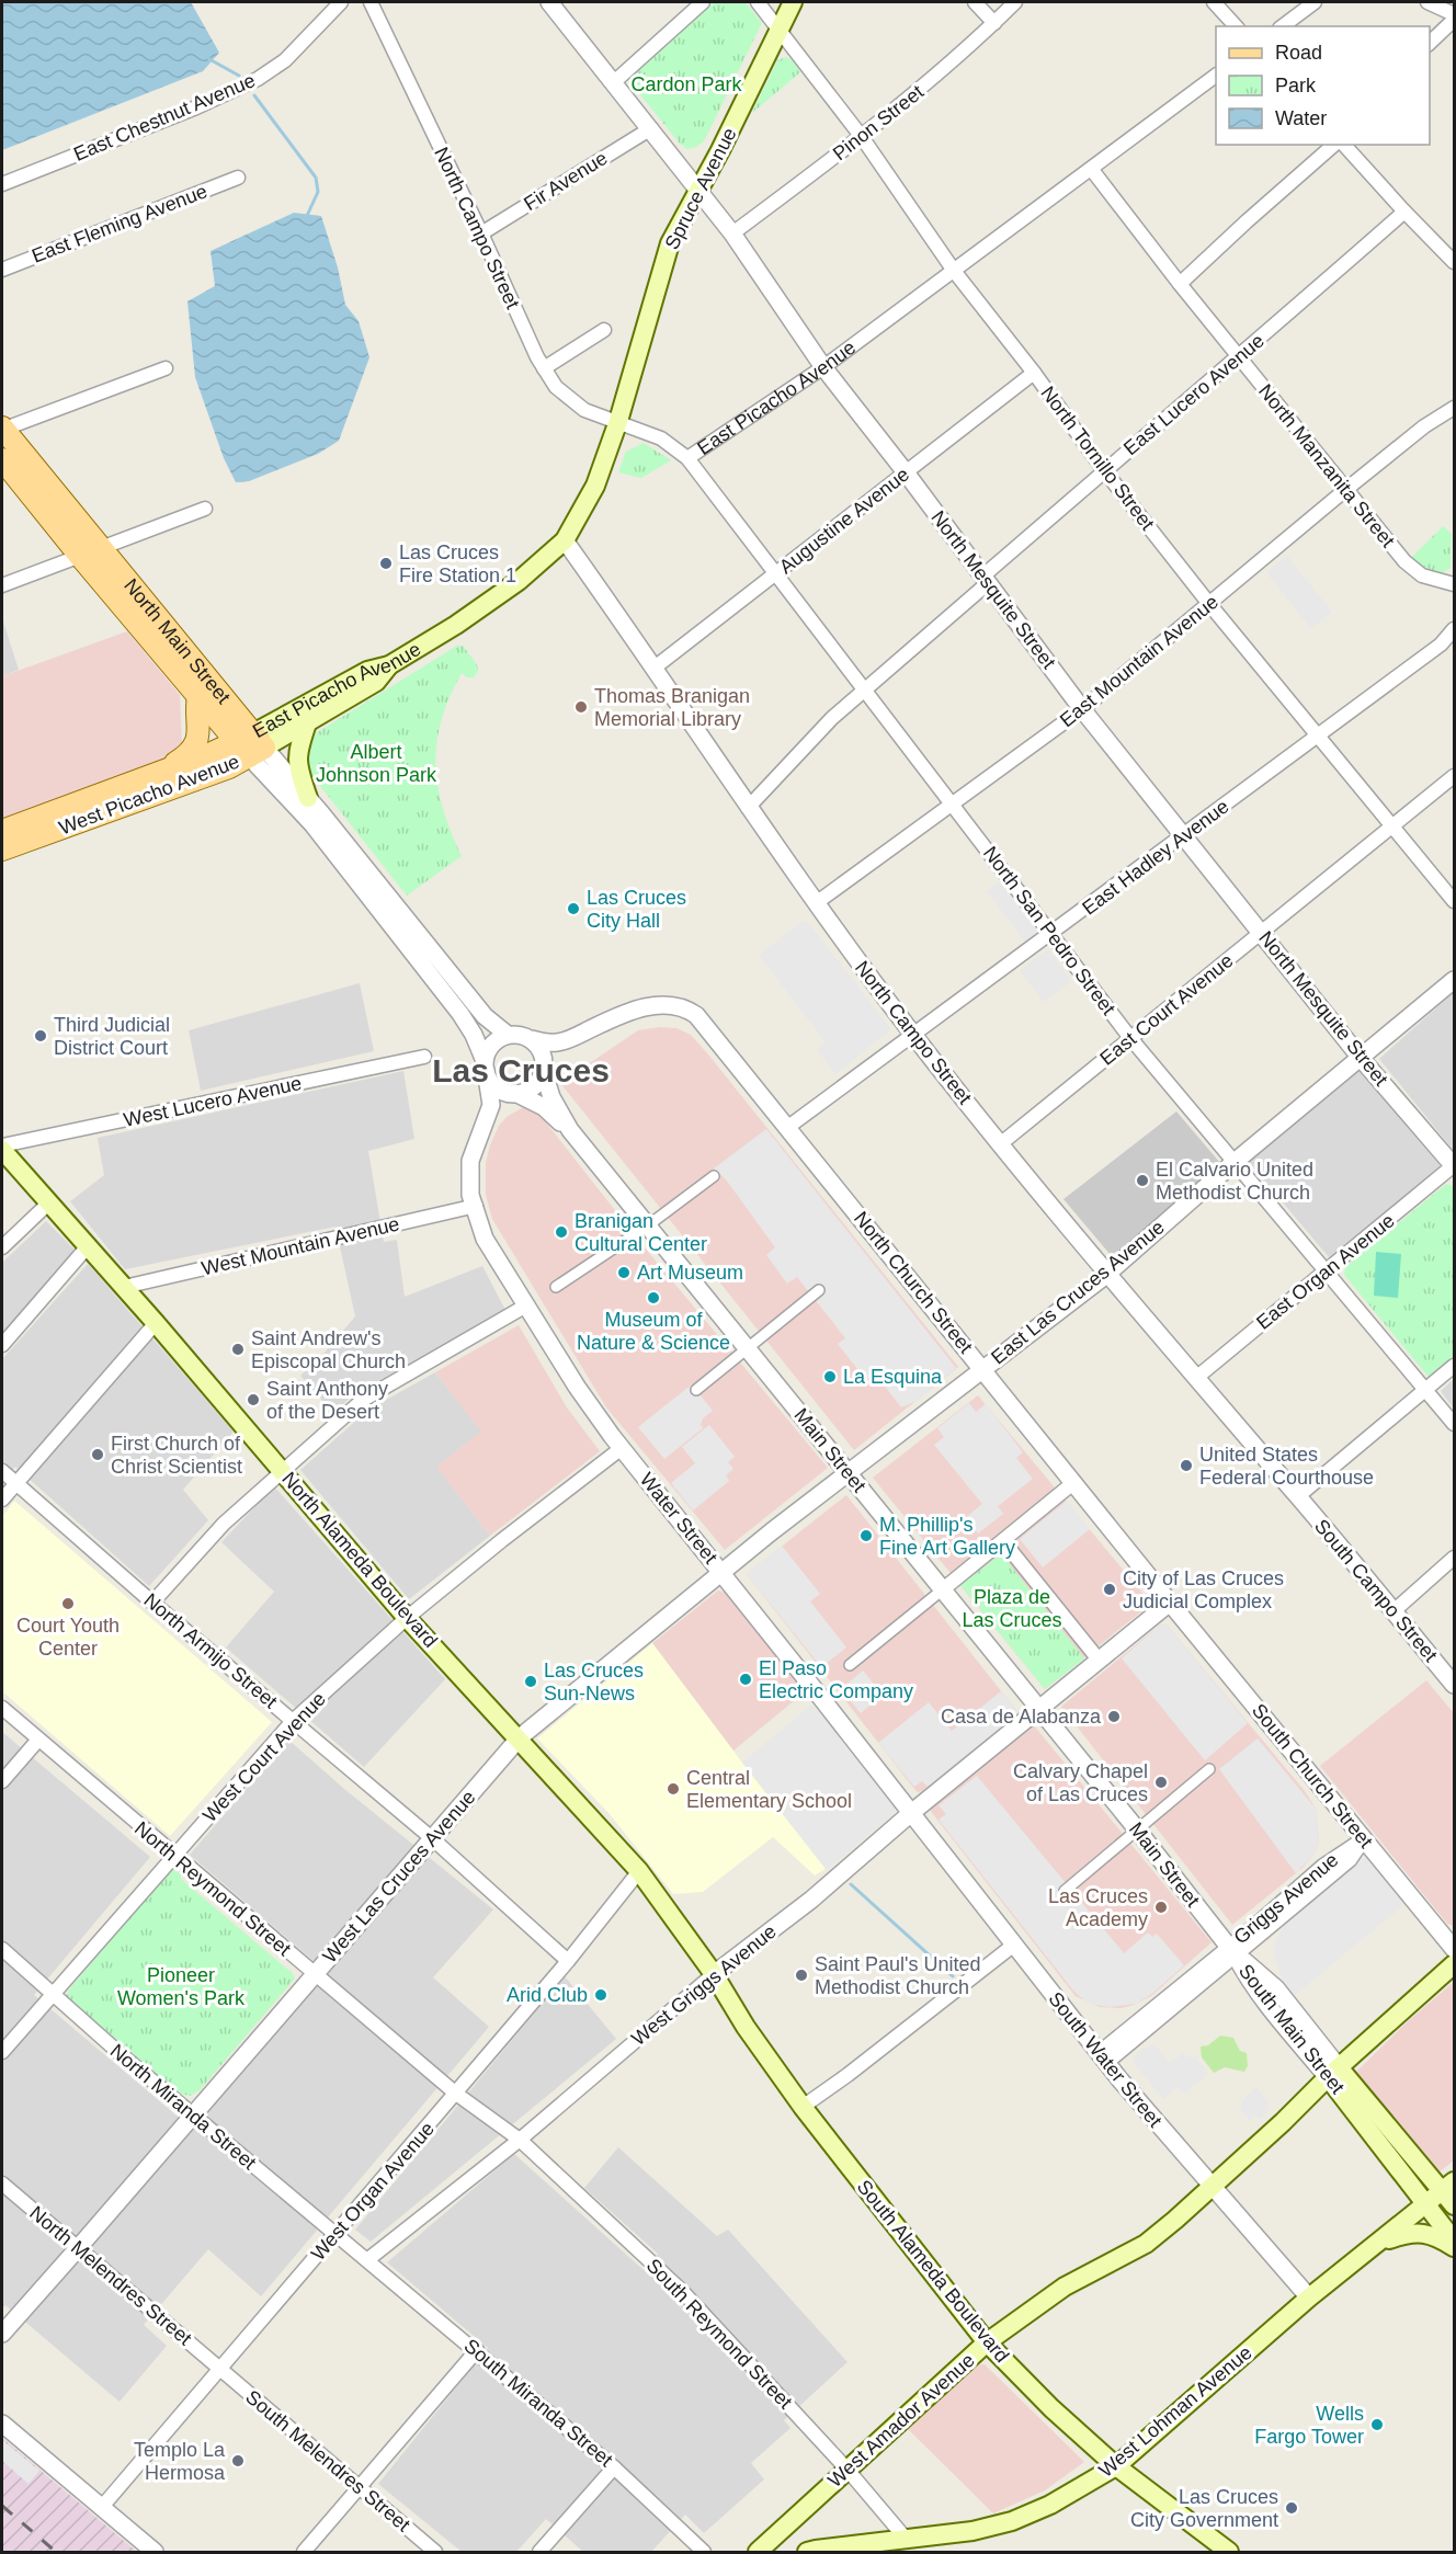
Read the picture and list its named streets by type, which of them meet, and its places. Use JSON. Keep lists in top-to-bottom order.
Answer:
{
  "streets": {
    "main road": [
      "Spruce Avenue",
      "East Picacho Avenue",
      "North Main Street",
      "West Picacho Avenue",
      "North Alameda Boulevard",
      "South Main Street",
      "South Alameda Boulevard",
      "West Lohman Avenue",
      "West Amador Avenue"
    ],
    "street": [
      "East Chestnut Avenue",
      "Pinon Street",
      "Fir Avenue",
      "East Fleming Avenue",
      "North Campo Street",
      "East Lucero Avenue",
      "North Tornillo Street",
      "North Manzanita Street",
      "Augustine Avenue",
      "North Mesquite Street",
      "East Mountain Avenue",
      "East Hadley Avenue",
      "North San Pedro Street",
      "East Court Avenue",
      "West Lucero Avenue",
      "West Mountain Avenue",
      "East Organ Avenue",
      "North Church Street",
      "East Las Cruces Avenue",
      "Main Street",
      "Water Street",
      "South Campo Street",
      "North Armijo Street",
      "West Court Avenue",
      "South Church Street",
      "West Las Cruces Avenue",
      "North Reymond Street",
      "Griggs Avenue",
      "West Griggs Avenue",
      "South Water Street",
      "North Miranda Street",
      "West Organ Avenue",
      "North Melendres Street",
      "South Reymond Street",
      "South Miranda Street",
      "South Melendres Street"
    ]
  },
  "crossings": [
    ["Pinon Street", "North Tornillo Street"],
    ["Pinon Street", "North Mesquite Street"],
    ["Fir Avenue", "North Campo Street"],
    ["Fir Avenue", "North Mesquite Street"],
    ["Spruce Avenue", "North Campo Street"],
    ["Spruce Avenue", "East Picacho Avenue"],
    ["Spruce Avenue", "North Tornillo Street"],
    ["Spruce Avenue", "North Mesquite Street"],
    ["North Campo Street", "East Lucero Avenue"],
    ["North Campo Street", "East Picacho Avenue"],
    ["North Campo Street", "Augustine Avenue"],
    ["North Campo Street", "East Mountain Avenue"],
    ["North Campo Street", "East Hadley Avenue"],
    ["North Campo Street", "East Court Avenue"],
    ["North Campo Street", "East Organ Avenue"],
    ["North Campo Street", "East Las Cruces Avenue"],
    ["North Campo Street", "South Campo Street"],
    ["East Lucero Avenue", "North Tornillo Street"],
    ["East Lucero Avenue", "North Manzanita Street"],
    ["East Lucero Avenue", "North Mesquite Street"],
    ["East Lucero Avenue", "North San Pedro Street"],
    ["East Picacho Avenue", "North Tornillo Street"],
    ["East Picacho Avenue", "North Manzanita Street"],
    ["East Picacho Avenue", "North Mesquite Street"],
    ["East Picacho Avenue", "North Main Street"],
    ["East Picacho Avenue", "West Picacho Avenue"],
    ["East Picacho Avenue", "North San Pedro Street"],
    ["North Tornillo Street", "Augustine Avenue"],
    ["North Tornillo Street", "East Mountain Avenue"],
    ["North Tornillo Street", "East Hadley Avenue"],
    ["North Tornillo Street", "East Court Avenue"],
    ["North Manzanita Street", "East Mountain Avenue"],
    ["Augustine Avenue", "North Mesquite Street"],
    ["Augustine Avenue", "North San Pedro Street"],
    ["North Mesquite Street", "East Mountain Avenue"],
    ["North Mesquite Street", "East Hadley Avenue"],
    ["North Mesquite Street", "East Court Avenue"],
    ["North Mesquite Street", "East Organ Avenue"],
    ["North Mesquite Street", "East Las Cruces Avenue"],
    ["North Main Street", "West Picacho Avenue"],
    ["North Main Street", "North Church Street"],
    ["North Main Street", "Main Street"],
    ["North Main Street", "Water Street"],
    ["East Mountain Avenue", "North San Pedro Street"],
    ["East Hadley Avenue", "North San Pedro Street"],
    ["East Hadley Avenue", "North Church Street"],
    ["North San Pedro Street", "East Court Avenue"],
    ["North San Pedro Street", "East Organ Avenue"],
    ["North San Pedro Street", "East Las Cruces Avenue"],
    ["West Lucero Avenue", "North Alameda Boulevard"],
    ["West Mountain Avenue", "Water Street"],
    ["West Mountain Avenue", "North Alameda Boulevard"],
    ["North Church Street", "East Las Cruces Avenue"],
    ["North Church Street", "Main Street"],
    ["North Church Street", "Water Street"],
    ["North Church Street", "South Church Street"],
    ["North Church Street", "West Griggs Avenue"],
    ["East Las Cruces Avenue", "Main Street"],
    ["East Las Cruces Avenue", "West Las Cruces Avenue"],
    ["Main Street", "Water Street"],
    ["Main Street", "West Las Cruces Avenue"],
    ["Main Street", "Griggs Avenue"],
    ["Main Street", "West Griggs Avenue"],
    ["Main Street", "South Main Street"],
    ["Water Street", "West Court Avenue"],
    ["Water Street", "West Las Cruces Avenue"],
    ["Water Street", "West Griggs Avenue"],
    ["Water Street", "South Water Street"],
    ["North Alameda Boulevard", "West Court Avenue"],
    ["North Alameda Boulevard", "West Las Cruces Avenue"],
    ["North Alameda Boulevard", "West Griggs Avenue"],
    ["North Alameda Boulevard", "West Organ Avenue"],
    ["North Alameda Boulevard", "South Alameda Boulevard"],
    ["North Armijo Street", "West Court Avenue"],
    ["North Armijo Street", "West Las Cruces Avenue"],
    ["North Armijo Street", "West Organ Avenue"],
    ["West Court Avenue", "North Reymond Street"],
    ["West Court Avenue", "North Miranda Street"],
    ["South Church Street", "Griggs Avenue"],
    ["South Church Street", "West Griggs Avenue"],
    ["West Las Cruces Avenue", "North Reymond Street"],
    ["West Las Cruces Avenue", "North Miranda Street"],
    ["West Las Cruces Avenue", "North Melendres Street"],
    ["North Reymond Street", "West Griggs Avenue"],
    ["North Reymond Street", "West Organ Avenue"],
    ["North Reymond Street", "South Reymond Street"],
    ["Griggs Avenue", "South Main Street"],
    ["Griggs Avenue", "South Water Street"],
    ["West Griggs Avenue", "South Water Street"],
    ["West Griggs Avenue", "North Miranda Street"],
    ["West Griggs Avenue", "South Alameda Boulevard"],
    ["West Griggs Avenue", "South Reymond Street"],
    ["West Griggs Avenue", "South Miranda Street"],
    ["South Main Street", "West Lohman Avenue"],
    ["South Main Street", "West Amador Avenue"],
    ["South Water Street", "West Lohman Avenue"],
    ["South Water Street", "West Amador Avenue"],
    ["North Miranda Street", "West Organ Avenue"],
    ["North Miranda Street", "South Miranda Street"],
    ["West Organ Avenue", "North Melendres Street"],
    ["West Organ Avenue", "South Melendres Street"],
    ["South Alameda Boulevard", "West Lohman Avenue"],
    ["South Alameda Boulevard", "West Amador Avenue"],
    ["North Melendres Street", "South Melendres Street"],
    ["South Reymond Street", "West Lohman Avenue"],
    ["South Reymond Street", "West Amador Avenue"]
  ],
  "districts": ["Las Cruces"],
  "parks": [
    "Cardon Park",
    "Albert Johnson Park",
    "Plaza de Las Cruces",
    "Pioneer Women's Park"
  ],
  "places": [
    "Las Cruces Fire Station 1",
    "Thomas Branigan Memorial Library",
    "Las Cruces City Hall",
    "Third Judicial District Court",
    "El Calvario United Methodist Church",
    "Branigan Cultural Center",
    "Art Museum",
    "Museum of Nature & Science",
    "Saint Andrew's Episcopal Church",
    "La Esquina",
    "Saint Anthony of the Desert",
    "First Church of Christ Scientist",
    "United States Federal Courthouse",
    "M. Phillip's Fine Art Gallery",
    "City of Las Cruces Judicial Complex",
    "Court Youth Center",
    "El Paso Electric Company",
    "Las Cruces Sun-News",
    "Casa de Alabanza",
    "Calvary Chapel of Las Cruces",
    "Central Elementary School",
    "Las Cruces Academy",
    "Saint Paul's United Methodist Church",
    "Arid Club",
    "Wells Fargo Tower",
    "Templo La Hermosa",
    "Las Cruces City Government"
  ],
  "legend": ["Road", "Park", "Water"]
}
